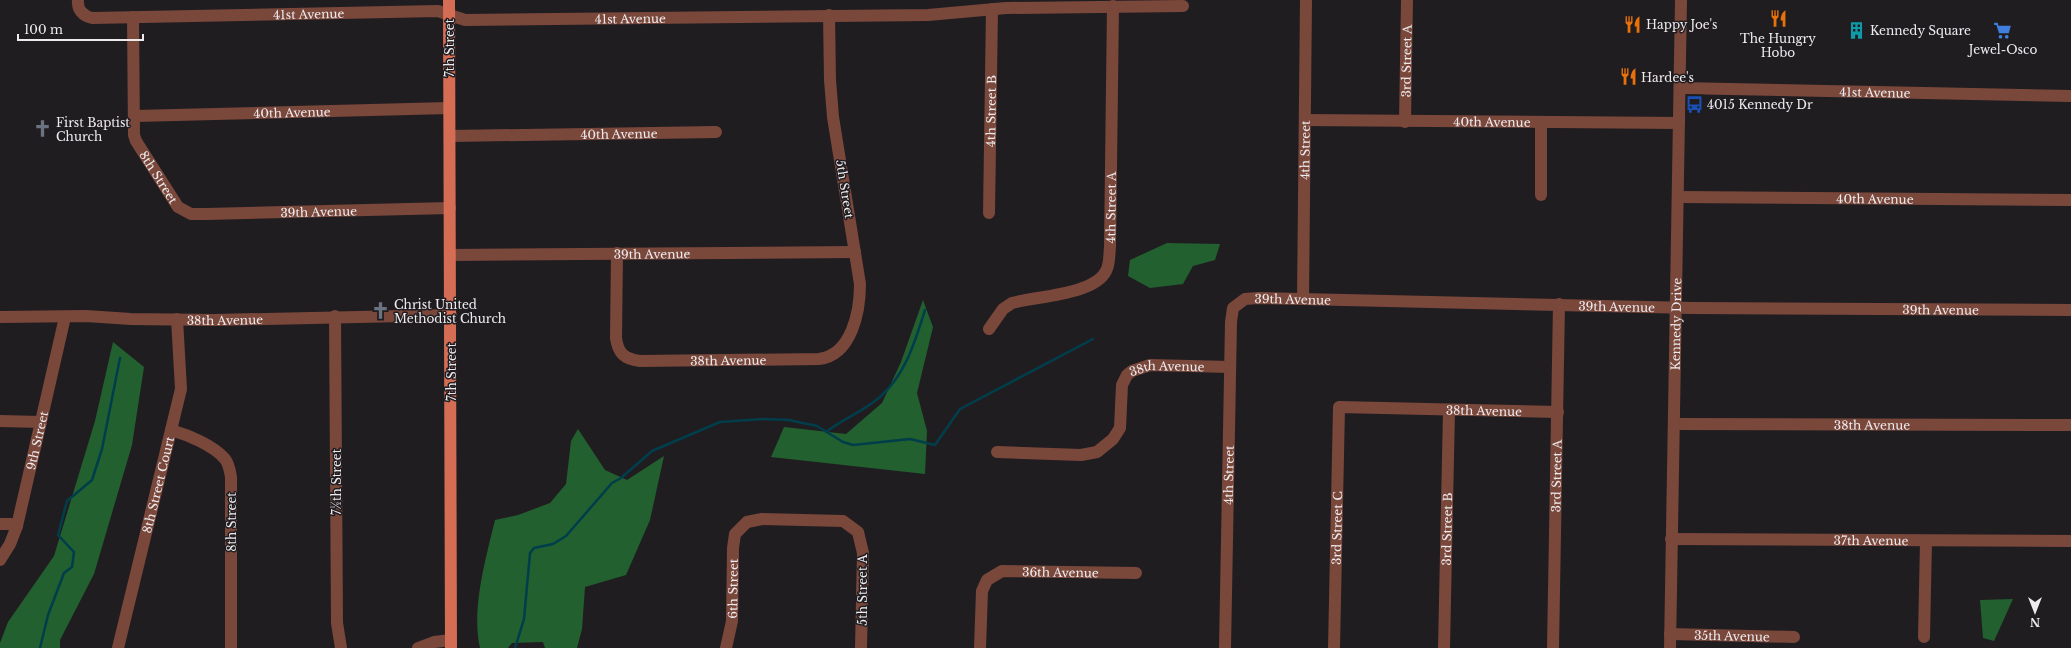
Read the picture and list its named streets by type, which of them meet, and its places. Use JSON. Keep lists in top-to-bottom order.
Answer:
{
  "streets": {
    "main road": ["7th Street"],
    "street": [
      "41st Avenue",
      "3rd Street A",
      "4th Street B",
      "40th Avenue",
      "4th Street",
      "8th Street",
      "5th Street",
      "4th Street A",
      "39th Avenue",
      "38th Avenue",
      "Kennedy Drive",
      "9th Street",
      "7½th Street",
      "8th Street Court",
      "3rd Street C",
      "3rd Street B",
      "37th Avenue",
      "36th Avenue",
      "6th Street",
      "5th Street A",
      "35th Avenue"
    ]
  },
  "crossings": [
    ["41st Avenue", "7th Street"],
    ["41st Avenue", "4th Street B"],
    ["41st Avenue", "8th Street"],
    ["41st Avenue", "5th Street"],
    ["41st Avenue", "4th Street A"],
    ["41st Avenue", "Kennedy Drive"],
    ["7th Street", "40th Avenue"],
    ["7th Street", "39th Avenue"],
    ["7th Street", "38th Avenue"],
    ["3rd Street A", "40th Avenue"],
    ["3rd Street A", "39th Avenue"],
    ["3rd Street A", "38th Avenue"],
    ["40th Avenue", "4th Street"],
    ["40th Avenue", "8th Street"],
    ["40th Avenue", "Kennedy Drive"],
    ["4th Street", "39th Avenue"],
    ["4th Street", "38th Avenue"],
    ["8th Street", "39th Avenue"],
    ["8th Street", "8th Street Court"],
    ["5th Street", "39th Avenue"],
    ["5th Street", "38th Avenue"],
    ["39th Avenue", "38th Avenue"],
    ["39th Avenue", "Kennedy Drive"],
    ["38th Avenue", "Kennedy Drive"],
    ["38th Avenue", "9th Street"],
    ["38th Avenue", "7½th Street"],
    ["38th Avenue", "8th Street Court"],
    ["38th Avenue", "3rd Street C"],
    ["38th Avenue", "3rd Street B"],
    ["Kennedy Drive", "37th Avenue"],
    ["Kennedy Drive", "35th Avenue"],
    ["6th Street", "5th Street A"]
  ],
  "places": {
    "restaurant": ["The Hungry Hobo", "Happy Joe's", "Hardee's"],
    "building": ["Kennedy Square"],
    "supermarket": ["Jewel-Osco"],
    "bus stop": ["4015 Kennedy Dr"],
    "church": ["First Baptist Church", "Christ United Methodist Church"]
  },
  "scale_bar": "100 m",
  "north": "bottom"
}
